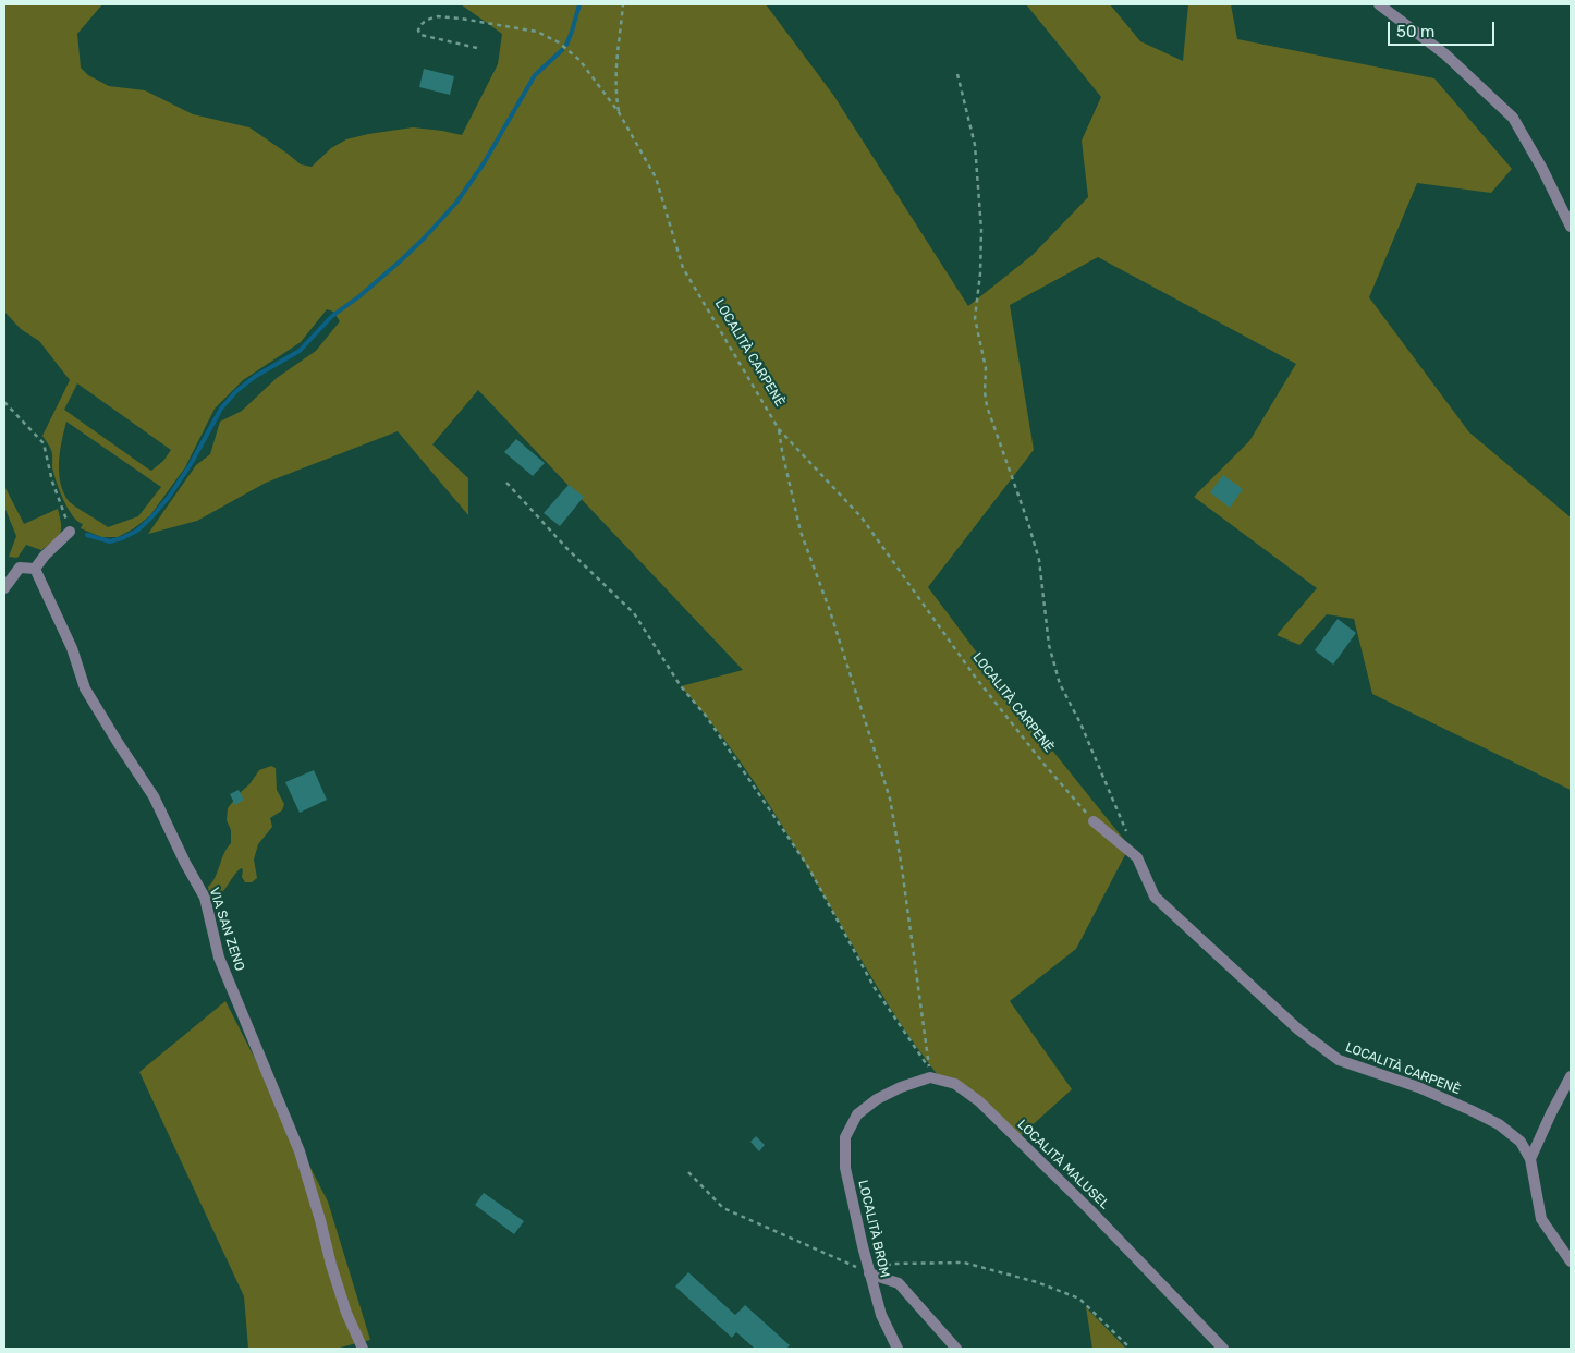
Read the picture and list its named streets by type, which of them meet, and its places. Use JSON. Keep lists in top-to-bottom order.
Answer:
{
  "streets": {
    "street": [
      "LOCALITÀ CARPENÈ",
      "VIA SAN ZENO",
      "LOCALITÀ MALUSEL",
      "LOCALITÀ BROM"
    ]
  },
  "crossings": [
    ["LOCALITÀ MALUSEL", "LOCALITÀ BROM"]
  ],
  "scale_bar": "50 m"
}
